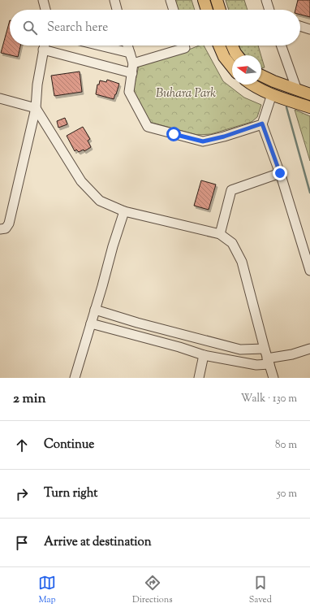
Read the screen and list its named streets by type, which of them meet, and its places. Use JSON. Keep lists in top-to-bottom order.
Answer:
{
  "parks": ["Buhara Park"],
  "north": "left",
  "page": {
    "search": "Search here",
    "heading": ["2 min", "Walk · 130 m"],
    "list": [
      ["Continue", "80 m"],
      ["Turn right", "50 m"],
      "Arrive at destination"
    ],
    "nav": ["Map", "Directions", "Saved"]
  }
}
